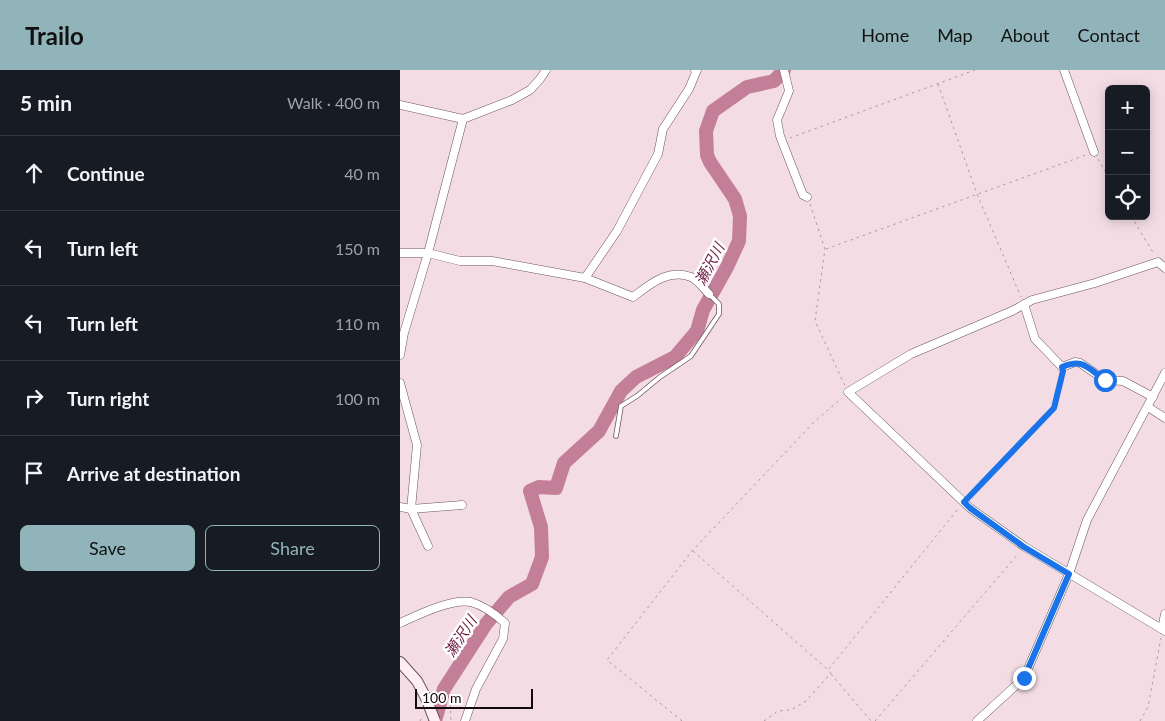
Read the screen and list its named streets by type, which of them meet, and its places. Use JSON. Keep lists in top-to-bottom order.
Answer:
{
  "water": ["瀬沢川"],
  "scale_bar": "100 m",
  "page": {
    "header": "Trailo",
    "nav": [
      "Home",
      "Map",
      "About",
      "Contact"
    ],
    "heading": ["5 min", "Walk · 400 m"],
    "map_buttons": ["+", "−"],
    "list": [
      ["Continue", "40 m"],
      ["Turn left", "150 m"],
      ["Turn left", "110 m"],
      ["Turn right", "100 m"],
      "Arrive at destination"
    ],
    "buttons": ["Save", "Share"],
    "scale": "100 m"
  }
}
